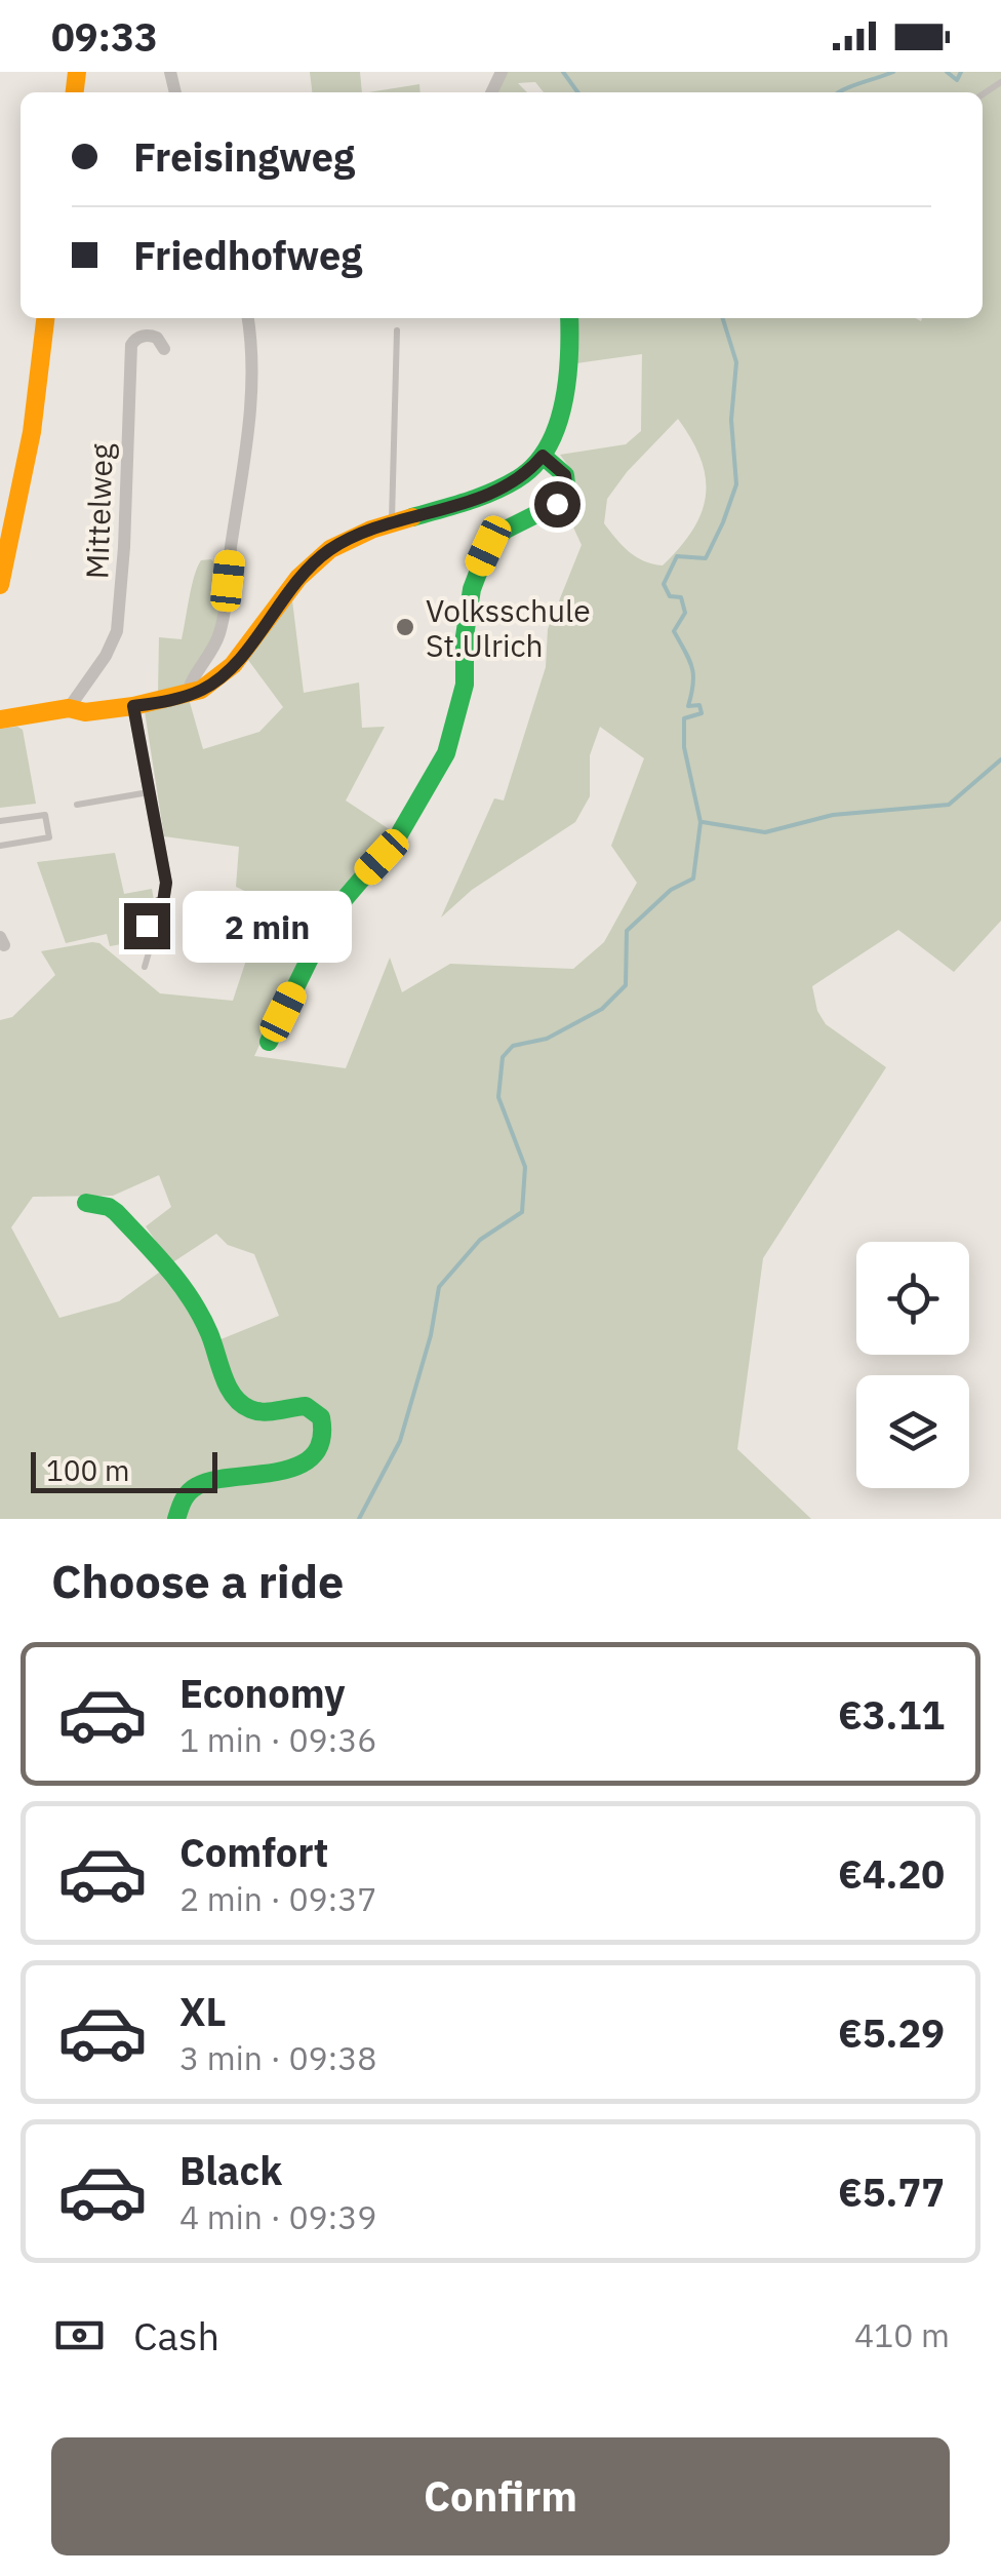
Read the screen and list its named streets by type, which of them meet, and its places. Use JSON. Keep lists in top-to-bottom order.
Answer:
{
  "streets": {
    "street": ["Mittelweg"]
  },
  "places": ["Volksschule St.Ulrich"],
  "scale_bar": "100 m",
  "page": {
    "status": "09:33",
    "banner": ["Freisingweg", "Friedhofweg"],
    "bubble": "2 min",
    "scale": "100 m",
    "heading": "Choose a ride",
    "list": [
      {
        "name": "Economy",
        "note": "1 min · 09:36",
        "value": "€3.11"
      },
      {
        "name": "Comfort",
        "note": "2 min · 09:37",
        "value": "€4.20"
      },
      {
        "name": "XL",
        "note": "3 min · 09:38",
        "value": "€5.29"
      },
      {
        "name": "Black",
        "note": "4 min · 09:39",
        "value": "€5.77"
      }
    ],
    "pay": ["Cash", "410 m"],
    "buttons": "Confirm"
  }
}
